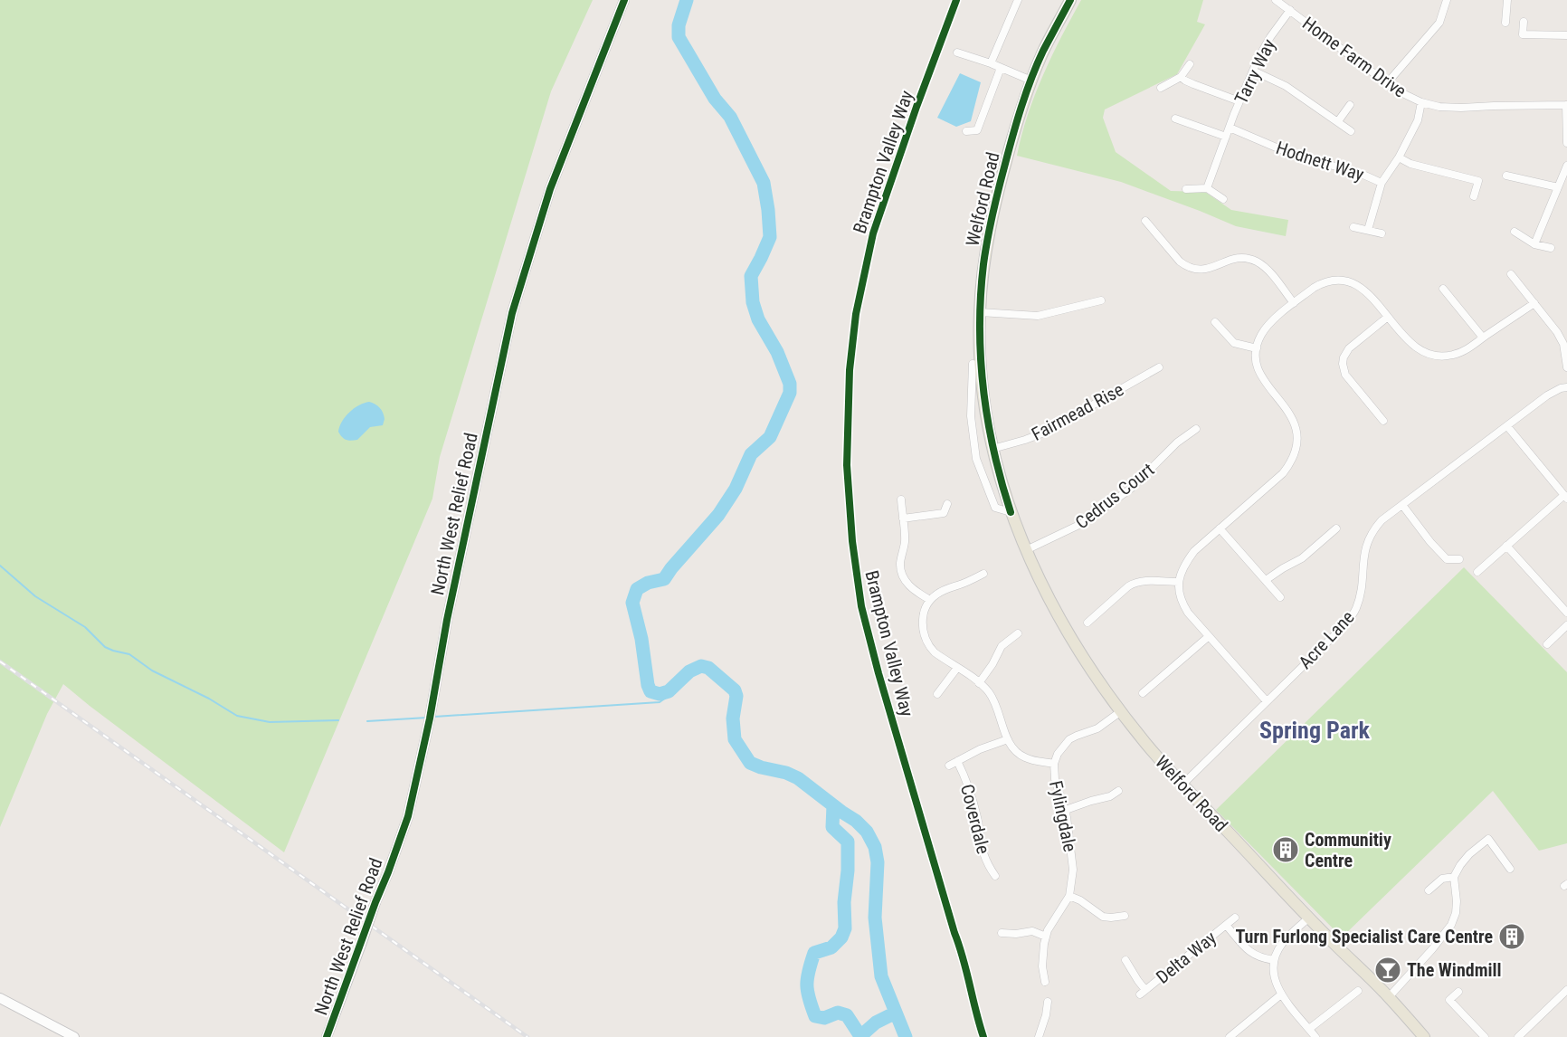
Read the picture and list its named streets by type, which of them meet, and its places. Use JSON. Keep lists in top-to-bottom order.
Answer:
{
  "streets": {
    "main road": ["Welford Road"],
    "street": [
      "Home Farm Drive",
      "Tarry Way",
      "Hodnett Way",
      "Fairmead Rise",
      "Cedrus Court",
      "North West Relief Road",
      "Acre Lane",
      "Fylingdale",
      "Coverdale",
      "Delta Way"
    ],
    "cycle path": ["Brampton Valley Way"]
  },
  "crossings": [
    ["Home Farm Drive", "Tarry Way"],
    ["Tarry Way", "Hodnett Way"],
    ["Welford Road", "Fairmead Rise"],
    ["Welford Road", "Cedrus Court"],
    ["Welford Road", "Acre Lane"],
    ["Welford Road", "Fylingdale"]
  ],
  "districts": ["Spring Park"],
  "places": {
    "building": ["Communitiy Centre", "Turn Furlong Specialist Care Centre"],
    "bar": ["The Windmill"]
  }
}
